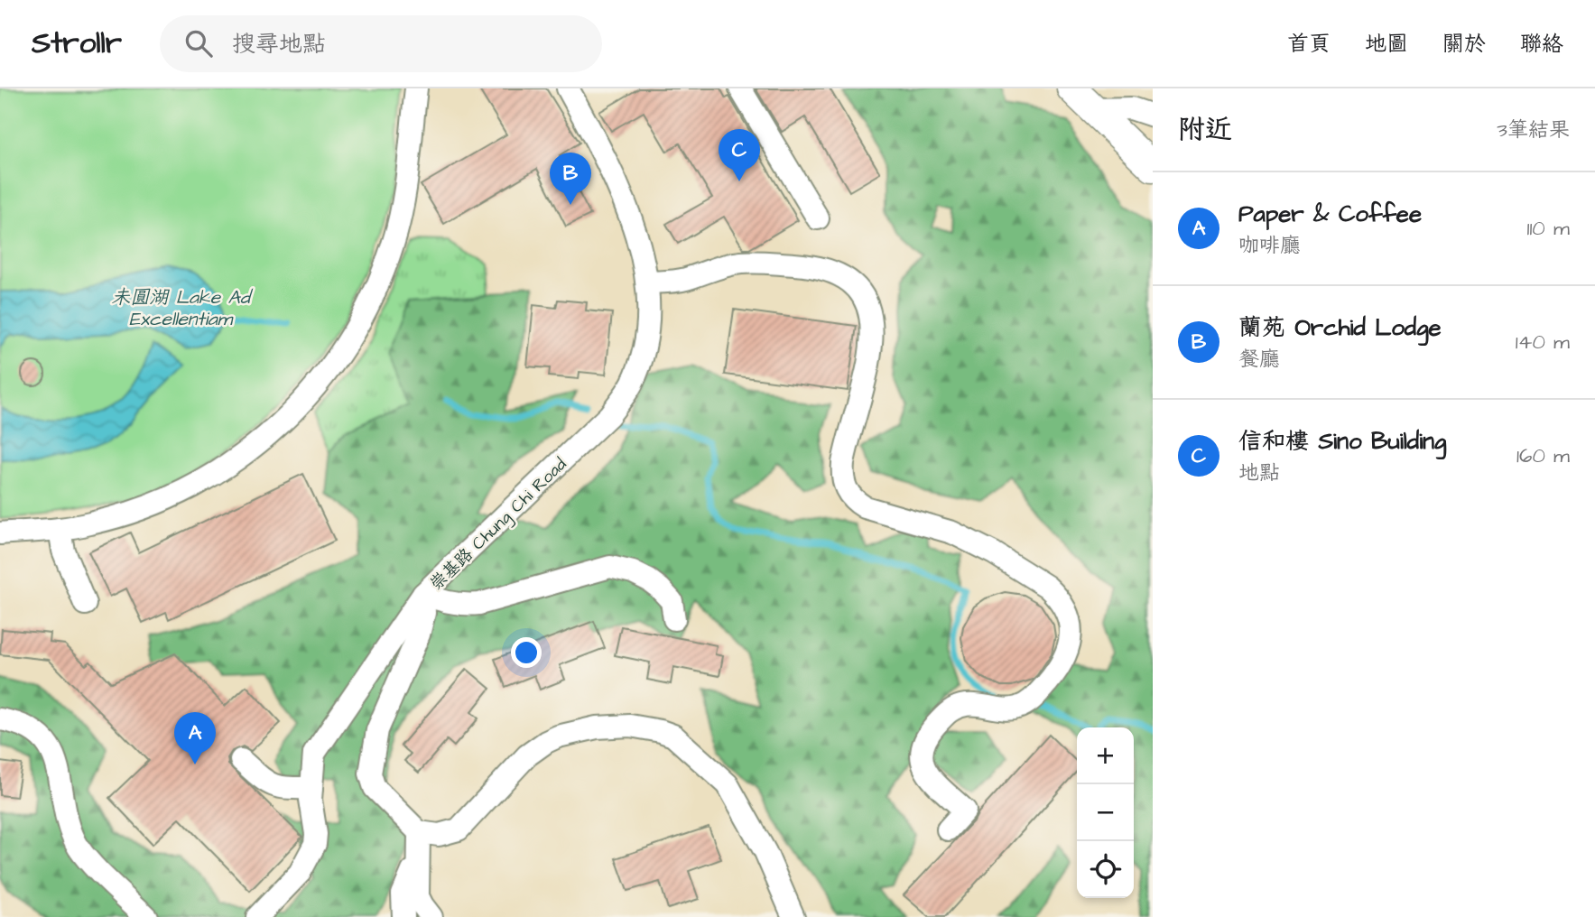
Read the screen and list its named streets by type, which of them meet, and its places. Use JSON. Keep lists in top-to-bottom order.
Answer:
{
  "streets": {
    "street": ["崇基路 Chung Chi Road"]
  },
  "water": ["未圓湖 Lake Ad Excellentiam"],
  "page": {
    "header": "Strollr",
    "search": "搜尋地點",
    "nav": [
      "首頁",
      "地圖",
      "關於",
      "聯絡"
    ],
    "heading": ["附近", "3筆結果"],
    "pins": ["C", "B", "A"],
    "list": [
      {
        "mark": "A",
        "name": "Paper & Coffee",
        "note": "咖啡廳",
        "value": "110 m"
      },
      {
        "mark": "B",
        "name": "蘭苑 Orchid Lodge",
        "note": "餐廳",
        "value": "140 m"
      },
      {
        "mark": "C",
        "name": "信和樓 Sino Building",
        "note": "地點",
        "value": "160 m"
      }
    ],
    "map_buttons": ["+", "−"]
  }
}
